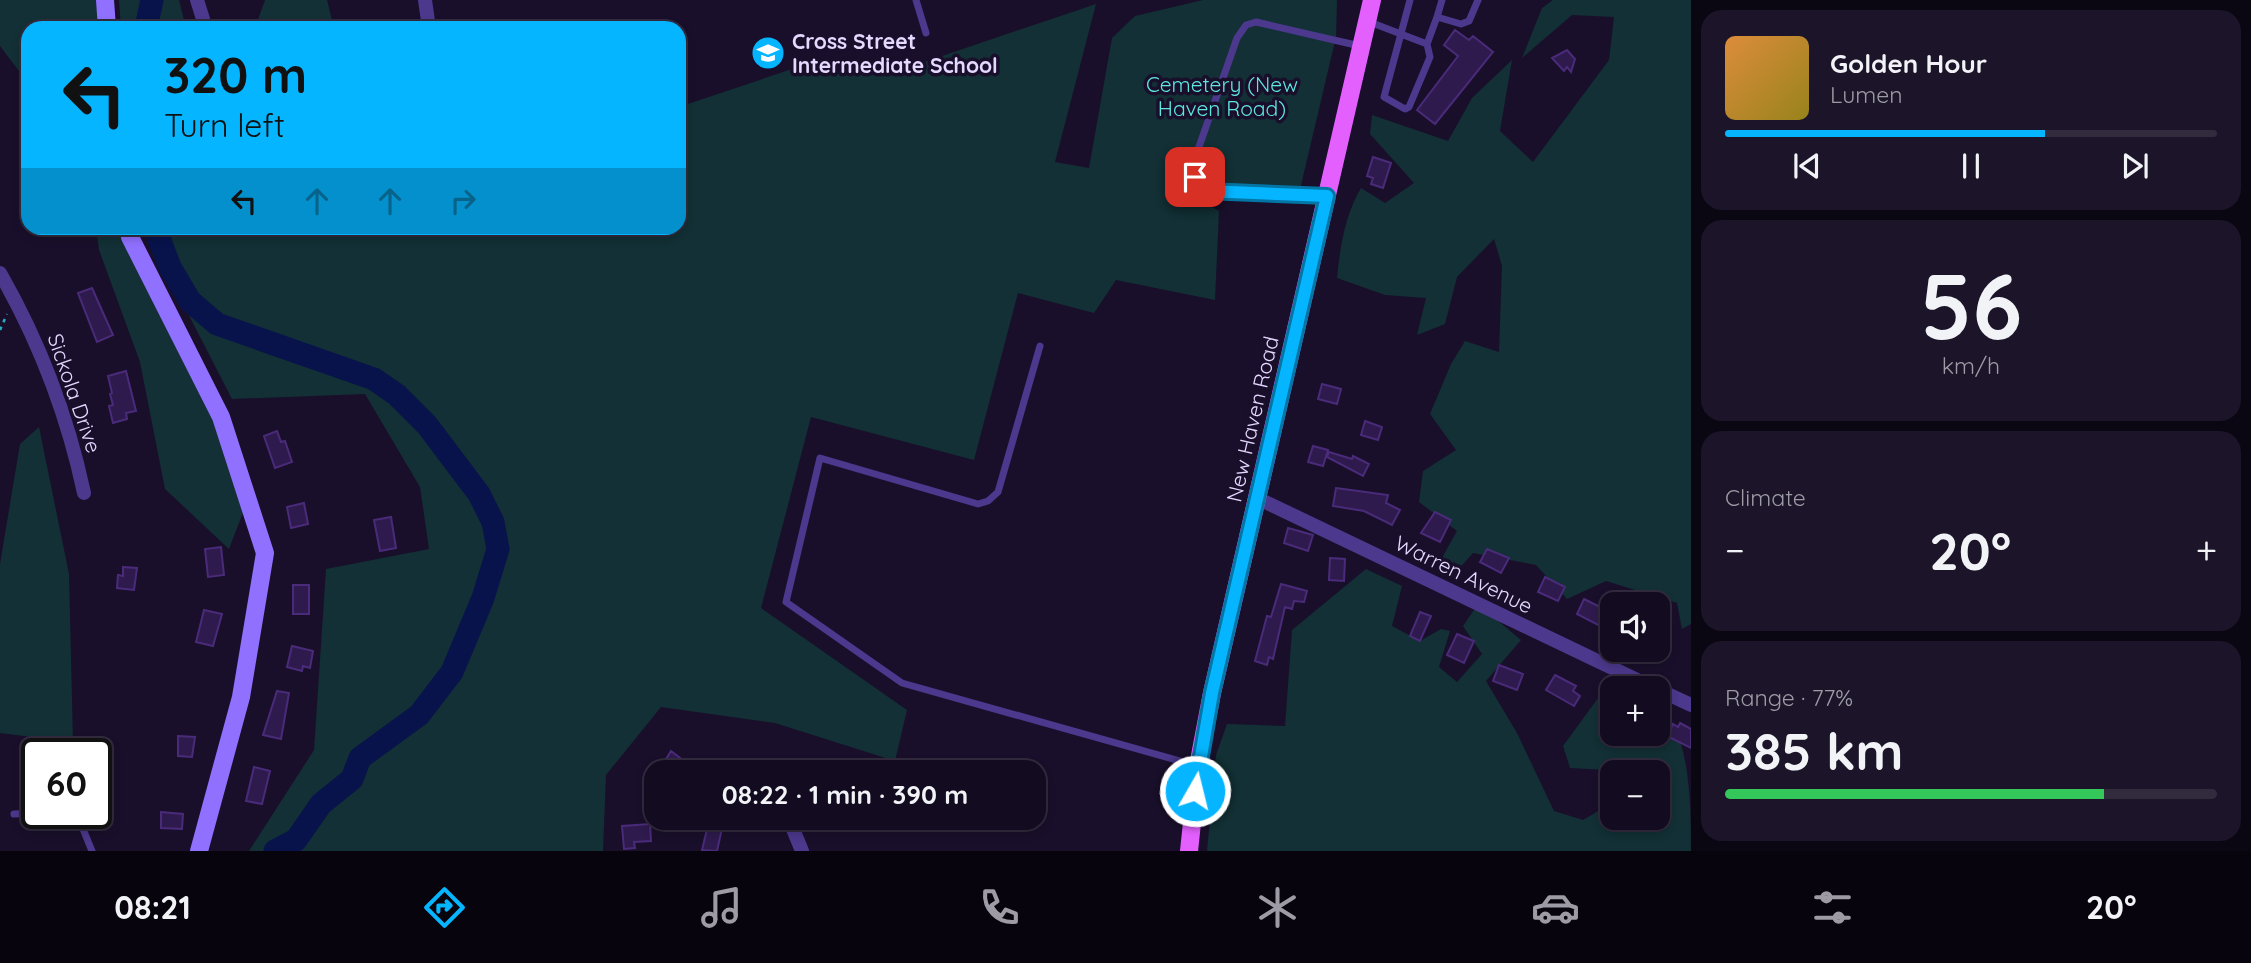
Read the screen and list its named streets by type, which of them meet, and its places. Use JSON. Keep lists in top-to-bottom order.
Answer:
{
  "streets": {
    "main road": ["New Haven Road"],
    "street": ["Sickola Drive", "Warren Avenue"]
  },
  "crossings": [
    ["New Haven Road", "Warren Avenue"]
  ],
  "parks": ["Cemetery (New Haven Road)"],
  "places": {
    "school or university": ["Cross Street Intermediate School"]
  },
  "page": {
    "turn": ["320 m", "Turn left"],
    "song": ["Golden Hour", "Lumen"],
    "tile": [
      ["56", "km/h"],
      "Climate",
      ["Range · 77%", "385 km"]
    ],
    "heat": ["−", "20°", "+"],
    "map_buttons": ["+", "−"],
    "limit": "60",
    "trip": "08:22 · 1 min · 390 m",
    "tabs": ["08:21", "20°"]
  }
}
